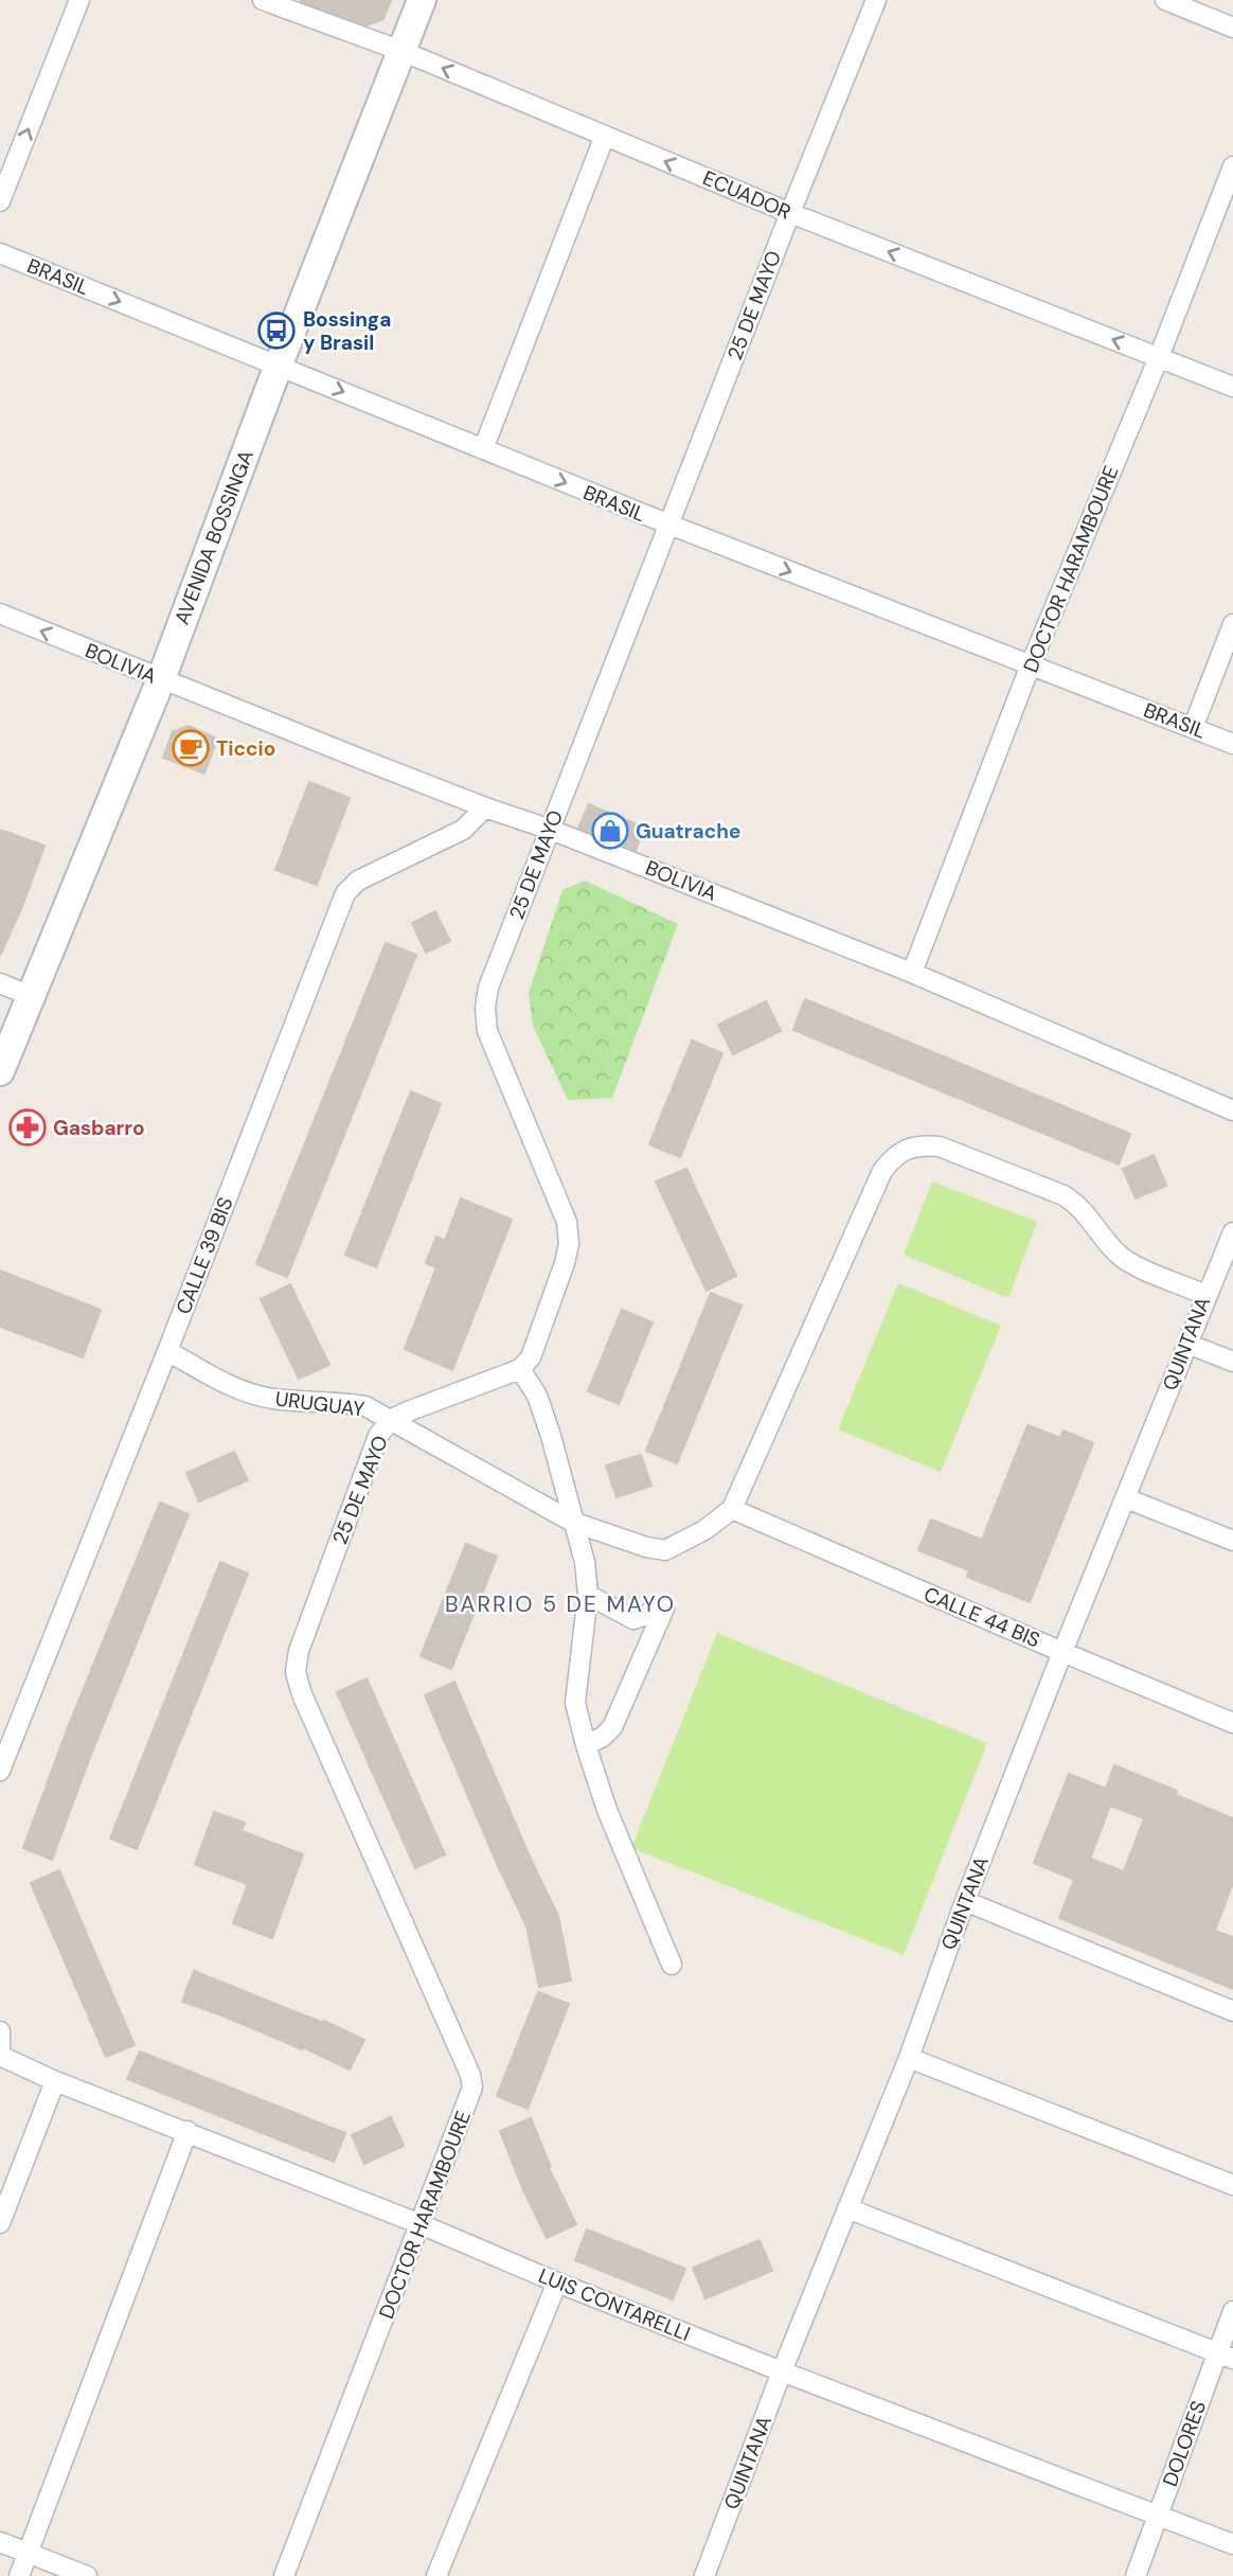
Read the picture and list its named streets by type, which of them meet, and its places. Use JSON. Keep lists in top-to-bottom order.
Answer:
{
  "streets": {
    "main road": ["AVENIDA BOSSINGA"],
    "street": [
      "ECUADOR",
      "BRASIL",
      "25 DE MAYO",
      "DOCTOR HARAMBOURE",
      "BOLIVIA",
      "CALLE 39 BIS",
      "QUINTANA",
      "URUGUAY",
      "CALLE 44 BIS",
      "LUIS CONTARELLI",
      "DOLORES"
    ]
  },
  "crossings": [
    ["ECUADOR", "25 DE MAYO"],
    ["ECUADOR", "AVENIDA BOSSINGA"],
    ["ECUADOR", "DOCTOR HARAMBOURE"],
    ["BRASIL", "25 DE MAYO"],
    ["BRASIL", "AVENIDA BOSSINGA"],
    ["BRASIL", "DOCTOR HARAMBOURE"],
    ["25 DE MAYO", "DOCTOR HARAMBOURE"],
    ["25 DE MAYO", "BOLIVIA"],
    ["25 DE MAYO", "URUGUAY"],
    ["AVENIDA BOSSINGA", "BOLIVIA"],
    ["DOCTOR HARAMBOURE", "BOLIVIA"],
    ["DOCTOR HARAMBOURE", "LUIS CONTARELLI"],
    ["BOLIVIA", "CALLE 39 BIS"],
    ["CALLE 39 BIS", "URUGUAY"],
    ["QUINTANA", "CALLE 44 BIS"],
    ["QUINTANA", "LUIS CONTARELLI"],
    ["URUGUAY", "CALLE 44 BIS"],
    ["LUIS CONTARELLI", "DOLORES"]
  ],
  "one_way": ["ECUADOR", "BRASIL"],
  "districts": ["BARRIO 5 DE MAYO"],
  "places": {
    "bus stop": ["Bossinga y Brasil"],
    "cafe": ["Ticcio"],
    "shop": ["Guatrache"],
    "pharmacy": ["Gasbarro"]
  }
}
